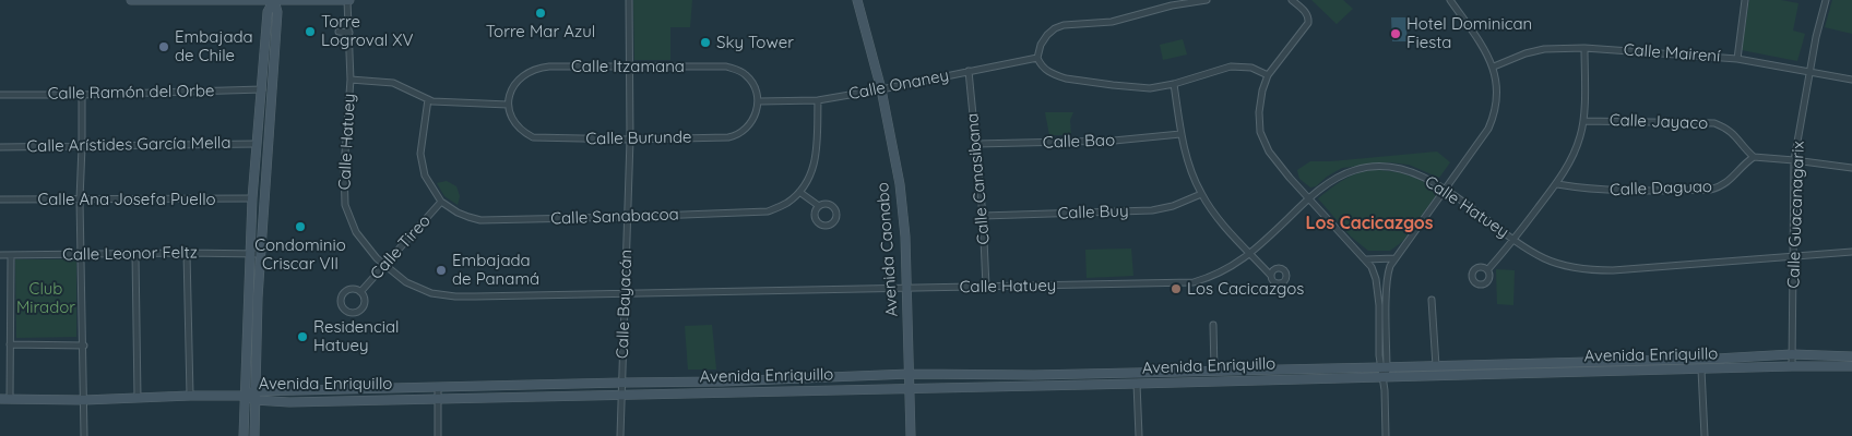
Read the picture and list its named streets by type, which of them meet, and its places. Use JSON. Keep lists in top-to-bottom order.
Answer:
{
  "streets": {
    "main road": ["Avenida Caonabo", "Avenida Enriquillo"],
    "street": [
      "Calle Mairení",
      "Calle Itzamana",
      "Calle Onaney",
      "Calle Ramón del Orbe",
      "Calle Jayaco",
      "Calle Burunde",
      "Calle Hatuey",
      "Calle Bao",
      "Calle Arístides García Mella",
      "Calle Canasibana",
      "Calle Daguao",
      "Calle Ana Josefa Puello",
      "Calle Buy",
      "Calle Guacanagarix",
      "Calle Sanabacoa",
      "Calle Tireo",
      "Calle Leonor Feltz",
      "Calle Bayacán"
    ]
  },
  "crossings": [
    ["Calle Mairení", "Calle Guacanagarix"],
    ["Calle Itzamana", "Calle Onaney"],
    ["Calle Itzamana", "Calle Burunde"],
    ["Calle Itzamana", "Calle Bayacán"],
    ["Calle Onaney", "Calle Burunde"],
    ["Calle Onaney", "Calle Canasibana"],
    ["Calle Onaney", "Calle Sanabacoa"],
    ["Calle Onaney", "Avenida Caonabo"],
    ["Calle Jayaco", "Calle Daguao"],
    ["Calle Burunde", "Calle Bayacán"],
    ["Calle Hatuey", "Calle Canasibana"],
    ["Calle Hatuey", "Calle Guacanagarix"],
    ["Calle Hatuey", "Calle Tireo"],
    ["Calle Hatuey", "Avenida Caonabo"],
    ["Calle Hatuey", "Calle Bayacán"],
    ["Calle Bao", "Calle Canasibana"],
    ["Calle Canasibana", "Calle Buy"],
    ["Calle Guacanagarix", "Avenida Enriquillo"],
    ["Calle Sanabacoa", "Calle Tireo"],
    ["Calle Sanabacoa", "Calle Bayacán"],
    ["Avenida Caonabo", "Avenida Enriquillo"],
    ["Calle Bayacán", "Avenida Enriquillo"]
  ],
  "districts": ["Los Cacicazgos"],
  "parks": ["Club Mirador"],
  "places": [
    "Torre Mar Azul",
    "Torre Logroval XV",
    "Hotel Dominican Fiesta",
    "Sky Tower",
    "Embajada de Chile",
    "Condominio Criscar VII",
    "Embajada de Panamá",
    "Los Cacicazgos",
    "Residencial Hatuey"
  ]
}
